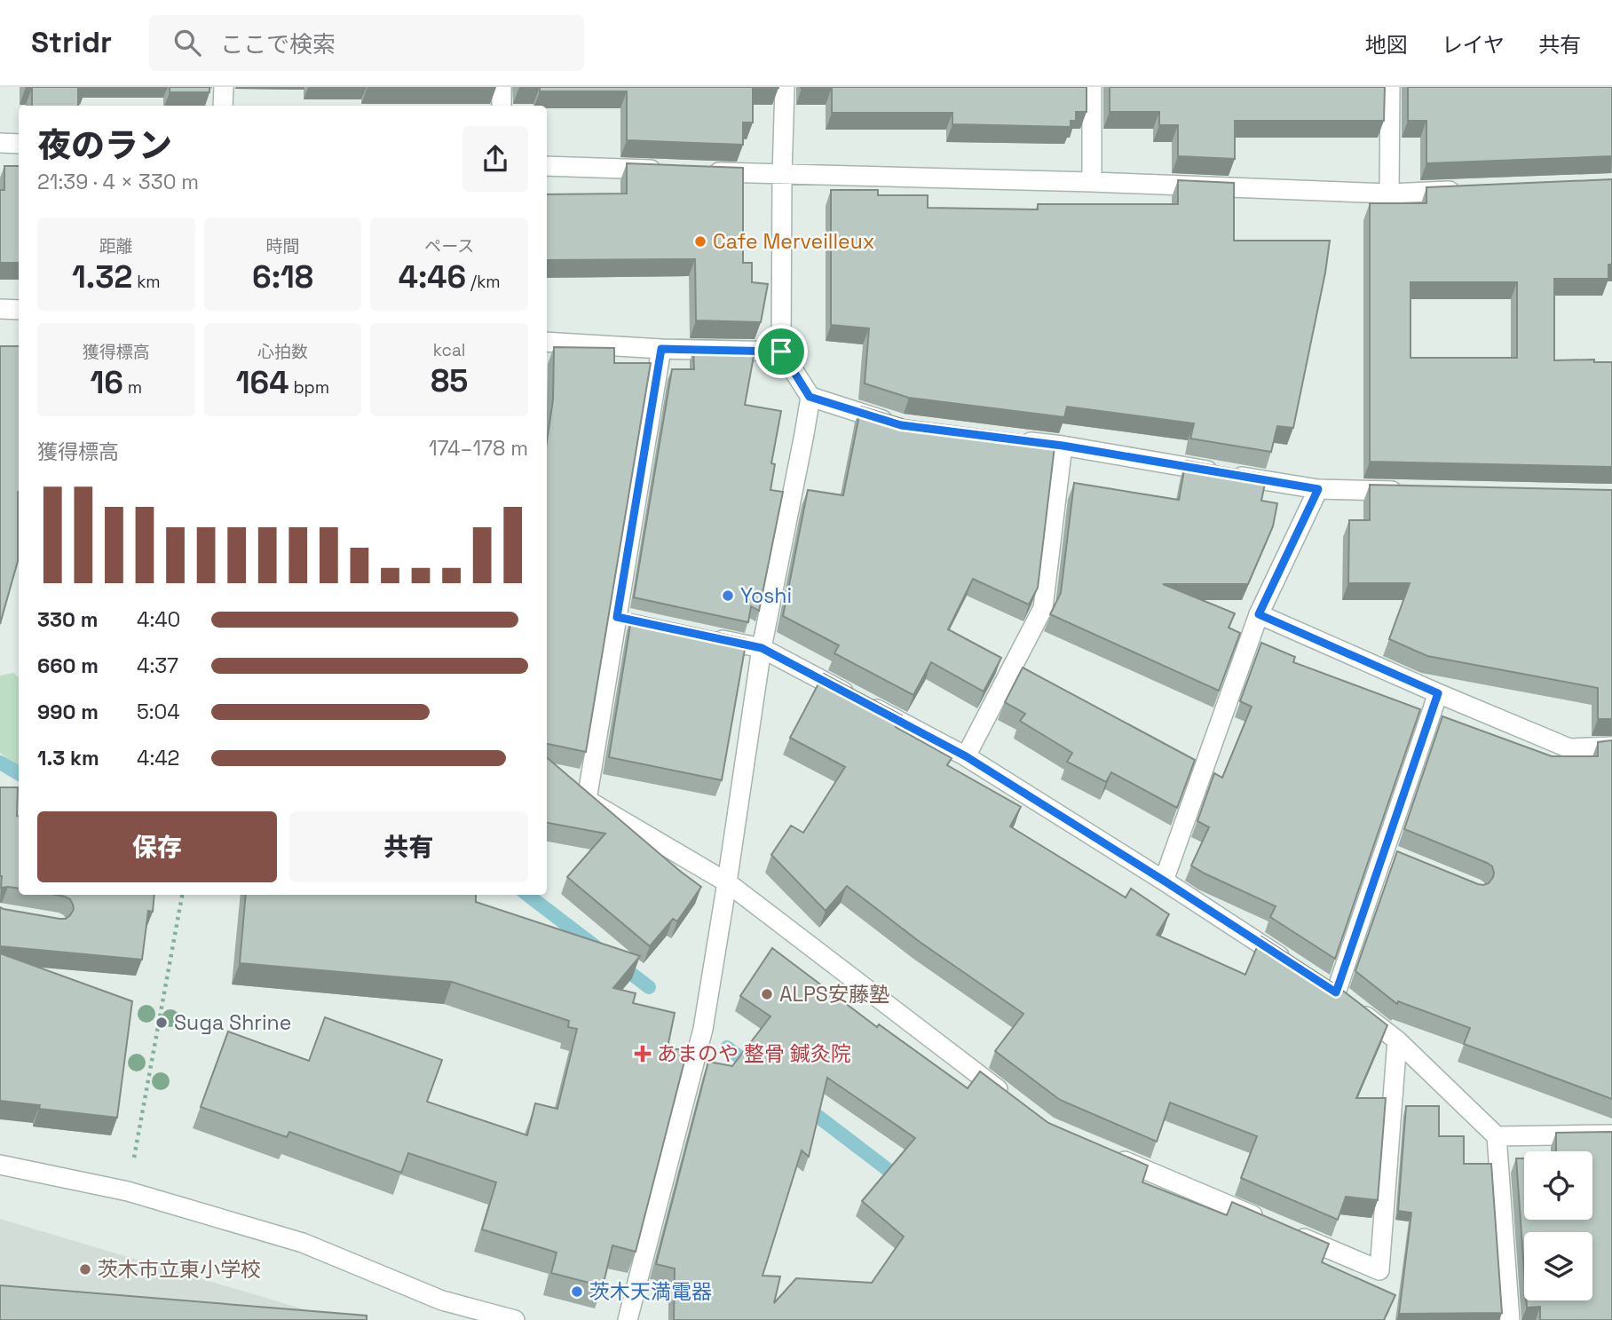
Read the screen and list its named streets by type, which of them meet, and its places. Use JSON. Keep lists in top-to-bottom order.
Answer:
{
  "places": {
    "other": [
      "Cafe Merveilleux",
      "Yoshi",
      "ALPS安藤塾",
      "Suga Shrine",
      "茨木市立東小学校",
      "茨木天満電器"
    ],
    "health": ["あまのや 整骨 鍼灸院"]
  },
  "page": {
    "header": "Stridr",
    "search": "ここで検索",
    "nav": ["地図", "レイヤ", "共有"],
    "heading": ["夜のラン", "21:39 · 4 × 330 m"],
    "stats": [
      ["距離", "1.32 km"],
      ["時間", "6:18"],
      ["ペース", "4:46 /km"],
      ["獲得標高", "16 m"],
      ["心拍数", "164 bpm"],
      ["kcal", "85"]
    ],
    "chart": ["獲得標高", "174–178 m"],
    "list": [
      {
        "name": "330 m",
        "note": "4:40"
      },
      {
        "name": "660 m",
        "note": "4:37"
      },
      {
        "name": "990 m",
        "note": "5:04"
      },
      {
        "name": "1.3 km",
        "note": "4:42"
      }
    ],
    "buttons": ["保存", "共有"]
  }
}
